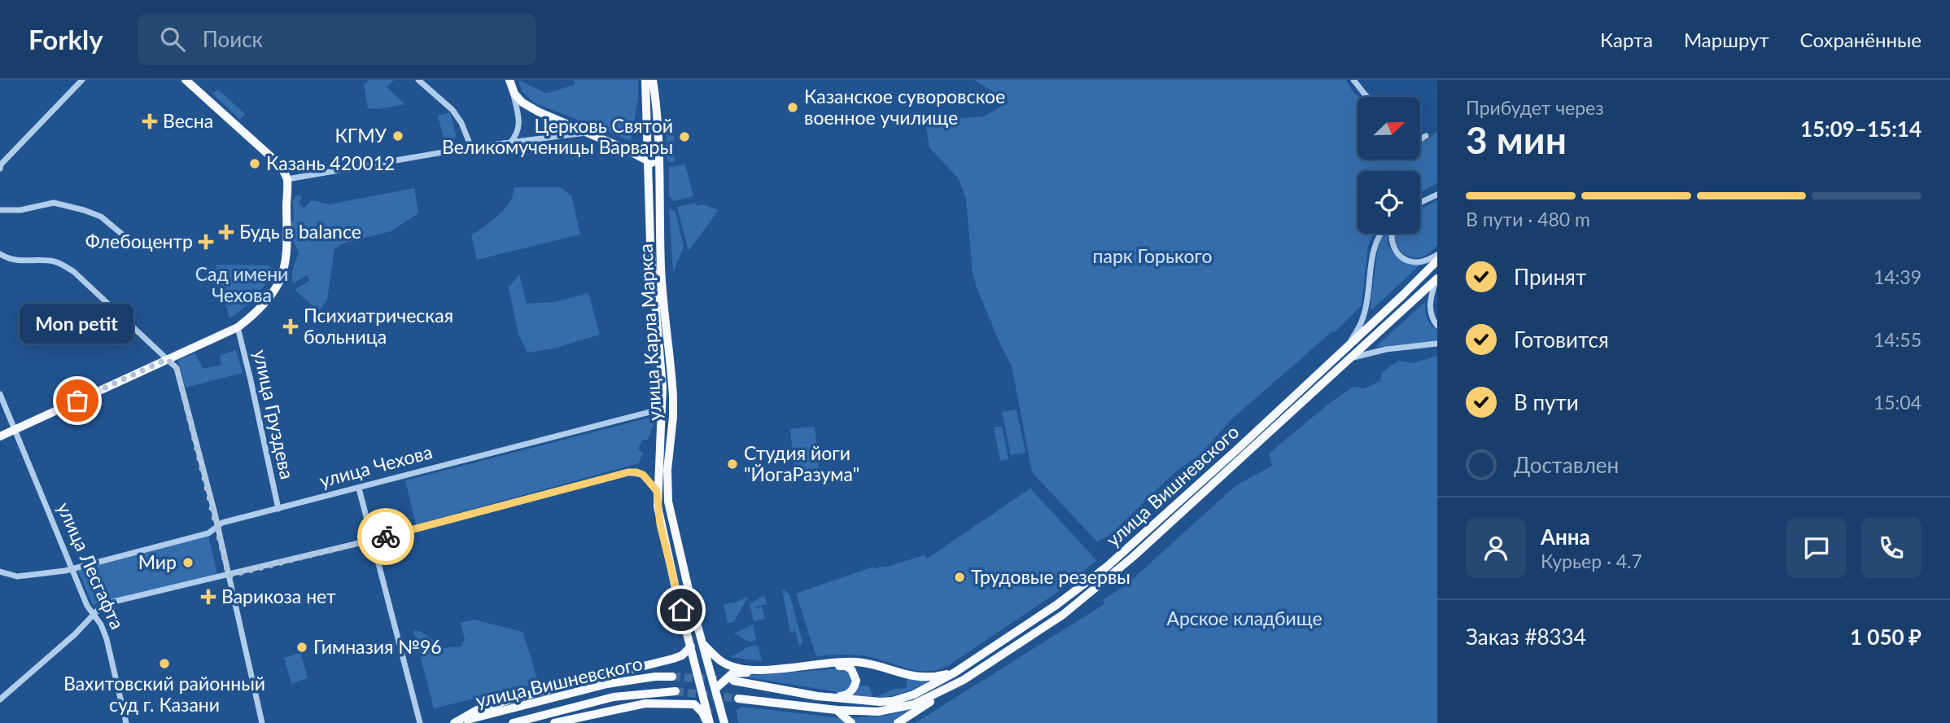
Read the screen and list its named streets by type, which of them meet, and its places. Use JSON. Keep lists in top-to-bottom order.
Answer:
{
  "streets": {
    "main road": ["улица Карла Маркса", "улица Вишневского"],
    "street": ["улица Груздева", "улица Чехова", "улица Лесгафта"]
  },
  "crossings": [
    ["улица Карла Маркса", "улица Чехова"],
    ["улица Груздева", "улица Чехова"],
    ["улица Чехова", "улица Лесгафта"]
  ],
  "parks": ["парк Горького", "Сад имени Чехова", "Арское кладбище"],
  "places": {
    "other": [
      "Казанское суворовское военное училище",
      "КГМУ",
      "Церковь Святой Великомученицы Варвары",
      "Казань 420012",
      "Mon petit",
      "Студия йоги \"ЙогаРазума\"",
      "Мир",
      "Трудовые резервы",
      "Гимназия №96",
      "Вахитовский районный суд г. Казани"
    ],
    "health": [
      "Весна",
      "Будь в balance",
      "Флебоцентр",
      "Психиатрическая больница",
      "Варикоза нет"
    ]
  },
  "north": "top right",
  "page": {
    "header": "Forkly",
    "search": "Поиск",
    "nav": ["Карта", "Маршрут", "Сохранённые"],
    "heading": ["3 мин", "Прибудет через", "15:09–15:14"],
    "panel": [
      "Анна",
      "Курьер · 4.7",
      "Заказ #8334",
      "1 050 ₽"
    ],
    "bar": "В пути · 480 m",
    "list": [
      ["Принят", "14:39"],
      ["Готовится", "14:55"],
      ["В пути", "15:04"],
      "Доставлен"
    ],
    "bubble": "Mon petit"
  }
}
